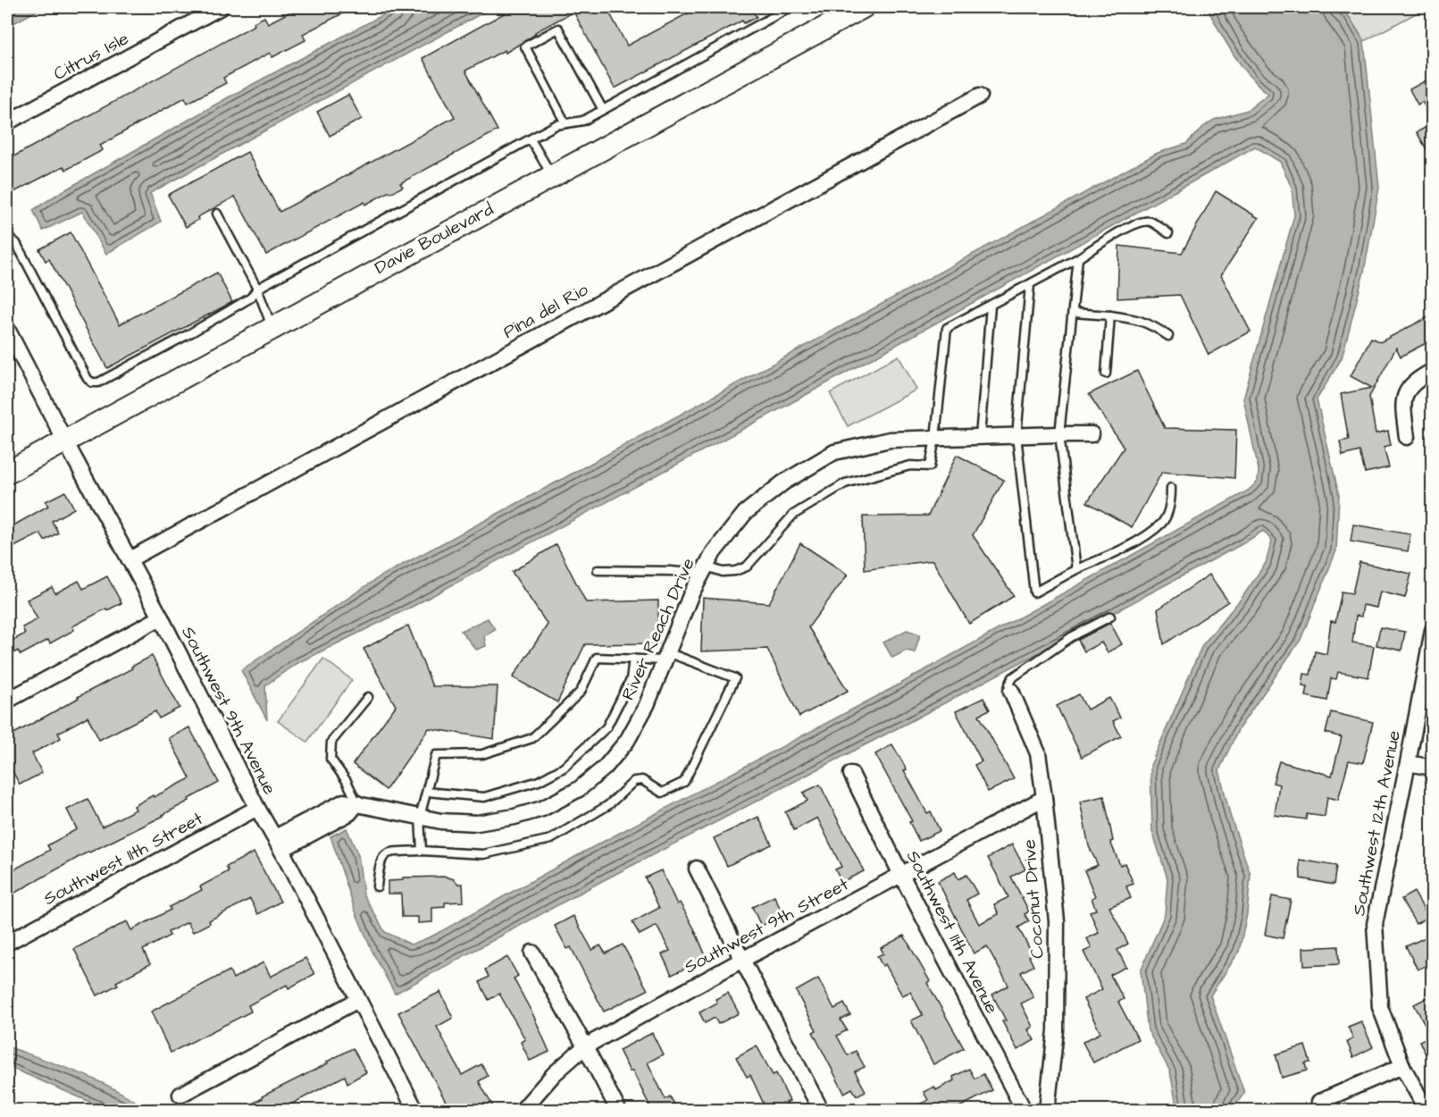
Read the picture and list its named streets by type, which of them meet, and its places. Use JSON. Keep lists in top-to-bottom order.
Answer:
{
  "streets": {
    "main road": ["Davie Boulevard"],
    "street": [
      "Citrus Isle",
      "Pina del Rio",
      "River Reach Drive",
      "Southwest 9th Avenue",
      "Southwest 12th Avenue",
      "Southwest 11th Street",
      "Coconut Drive",
      "Southwest 9th Street",
      "Southwest 11th Avenue"
    ]
  },
  "crossings": [
    ["Davie Boulevard", "Southwest 9th Avenue"],
    ["Pina del Rio", "Southwest 9th Avenue"],
    ["Southwest 9th Avenue", "Southwest 11th Street"],
    ["Coconut Drive", "Southwest 9th Street"],
    ["Southwest 9th Street", "Southwest 11th Avenue"]
  ]
}
